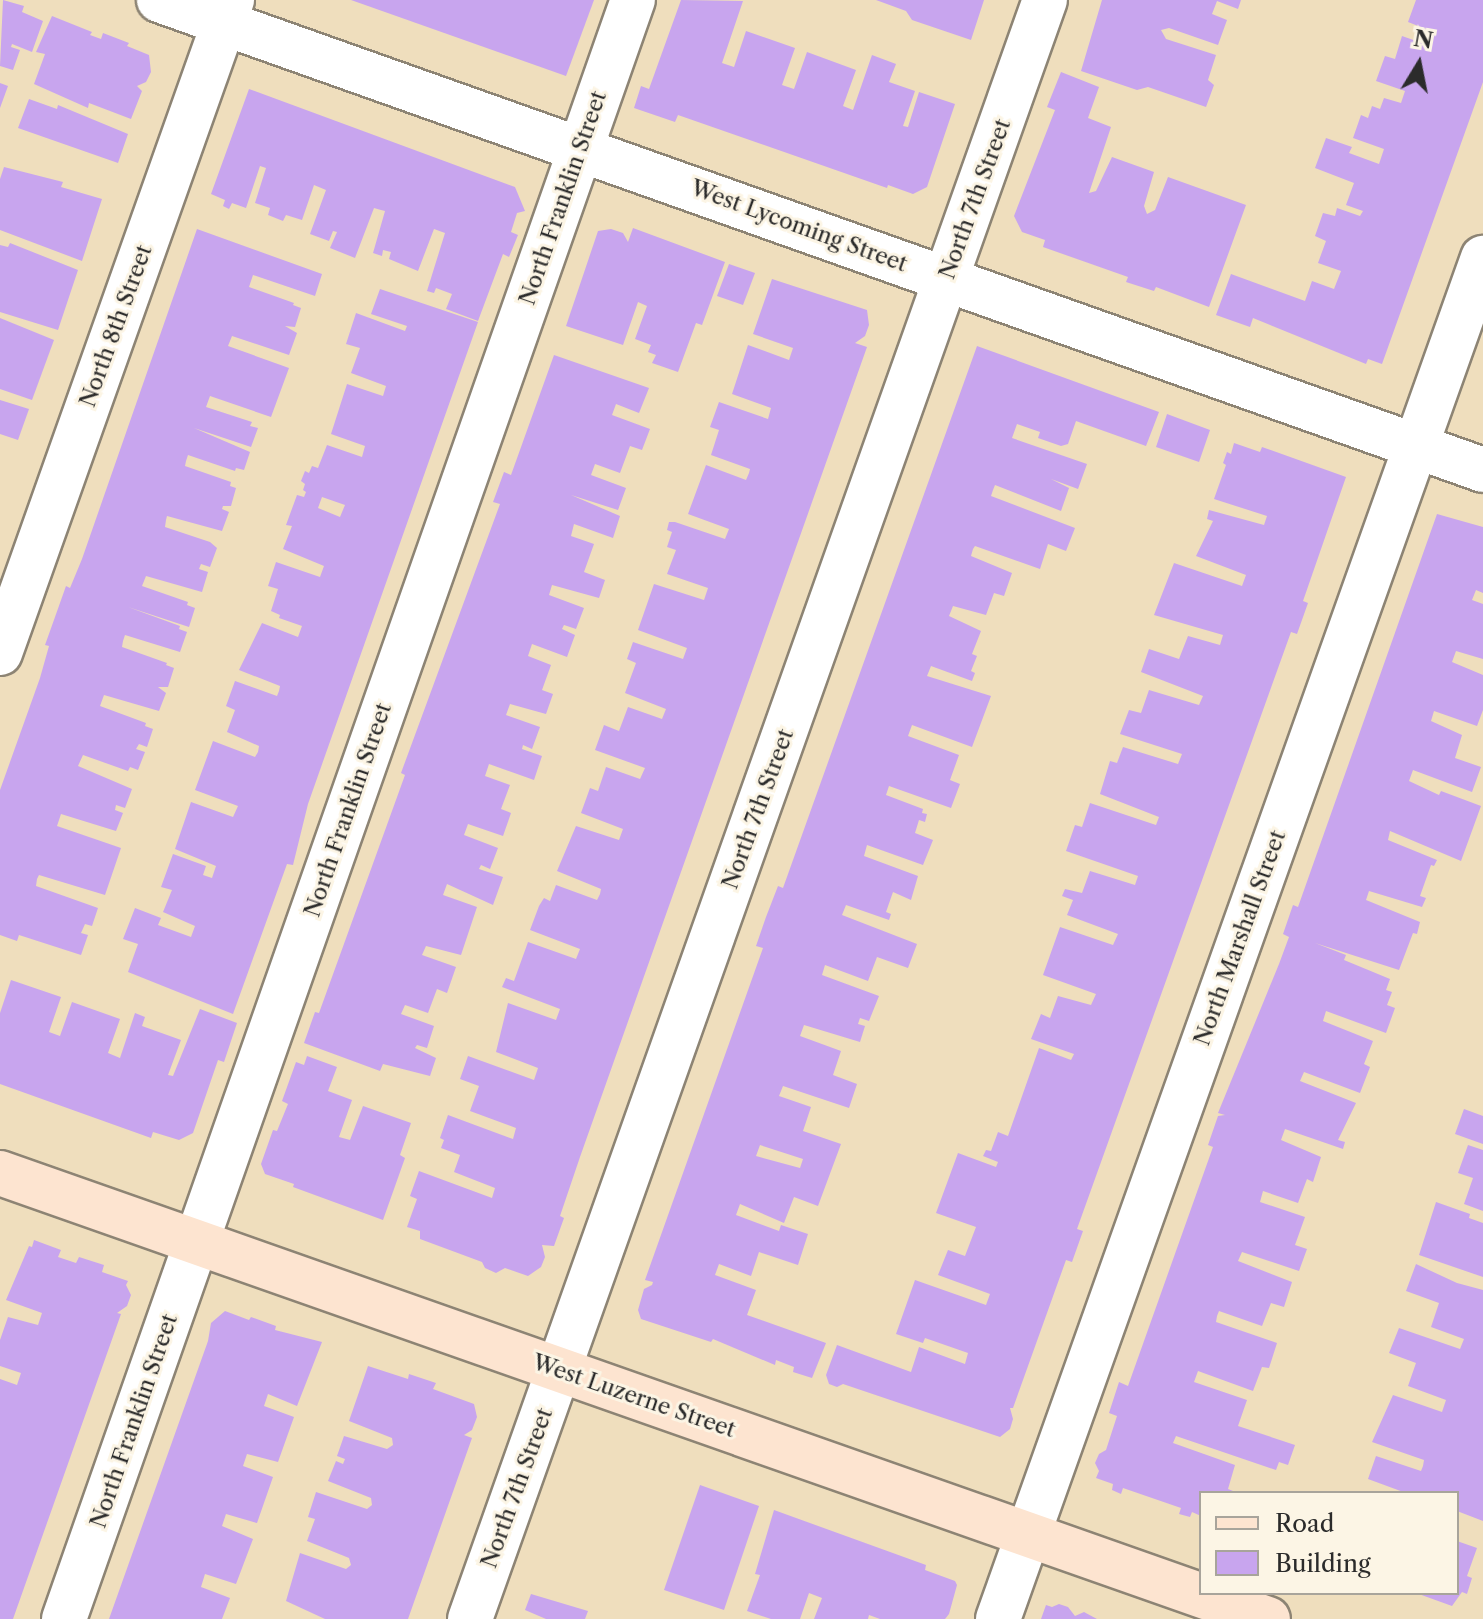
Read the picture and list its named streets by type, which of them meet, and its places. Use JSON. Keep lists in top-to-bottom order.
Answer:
{
  "streets": {
    "street": [
      "North Franklin Street",
      "North 7th Street",
      "West Lycoming Street",
      "North 8th Street",
      "North Marshall Street",
      "West Luzerne Street"
    ]
  },
  "crossings": [
    ["North Franklin Street", "West Lycoming Street"],
    ["North Franklin Street", "West Luzerne Street"],
    ["North 7th Street", "West Lycoming Street"],
    ["North 7th Street", "West Luzerne Street"],
    ["West Lycoming Street", "North 8th Street"],
    ["West Lycoming Street", "North Marshall Street"],
    ["North Marshall Street", "West Luzerne Street"]
  ],
  "legend": ["Road", "Building"],
  "north": "top"
}
